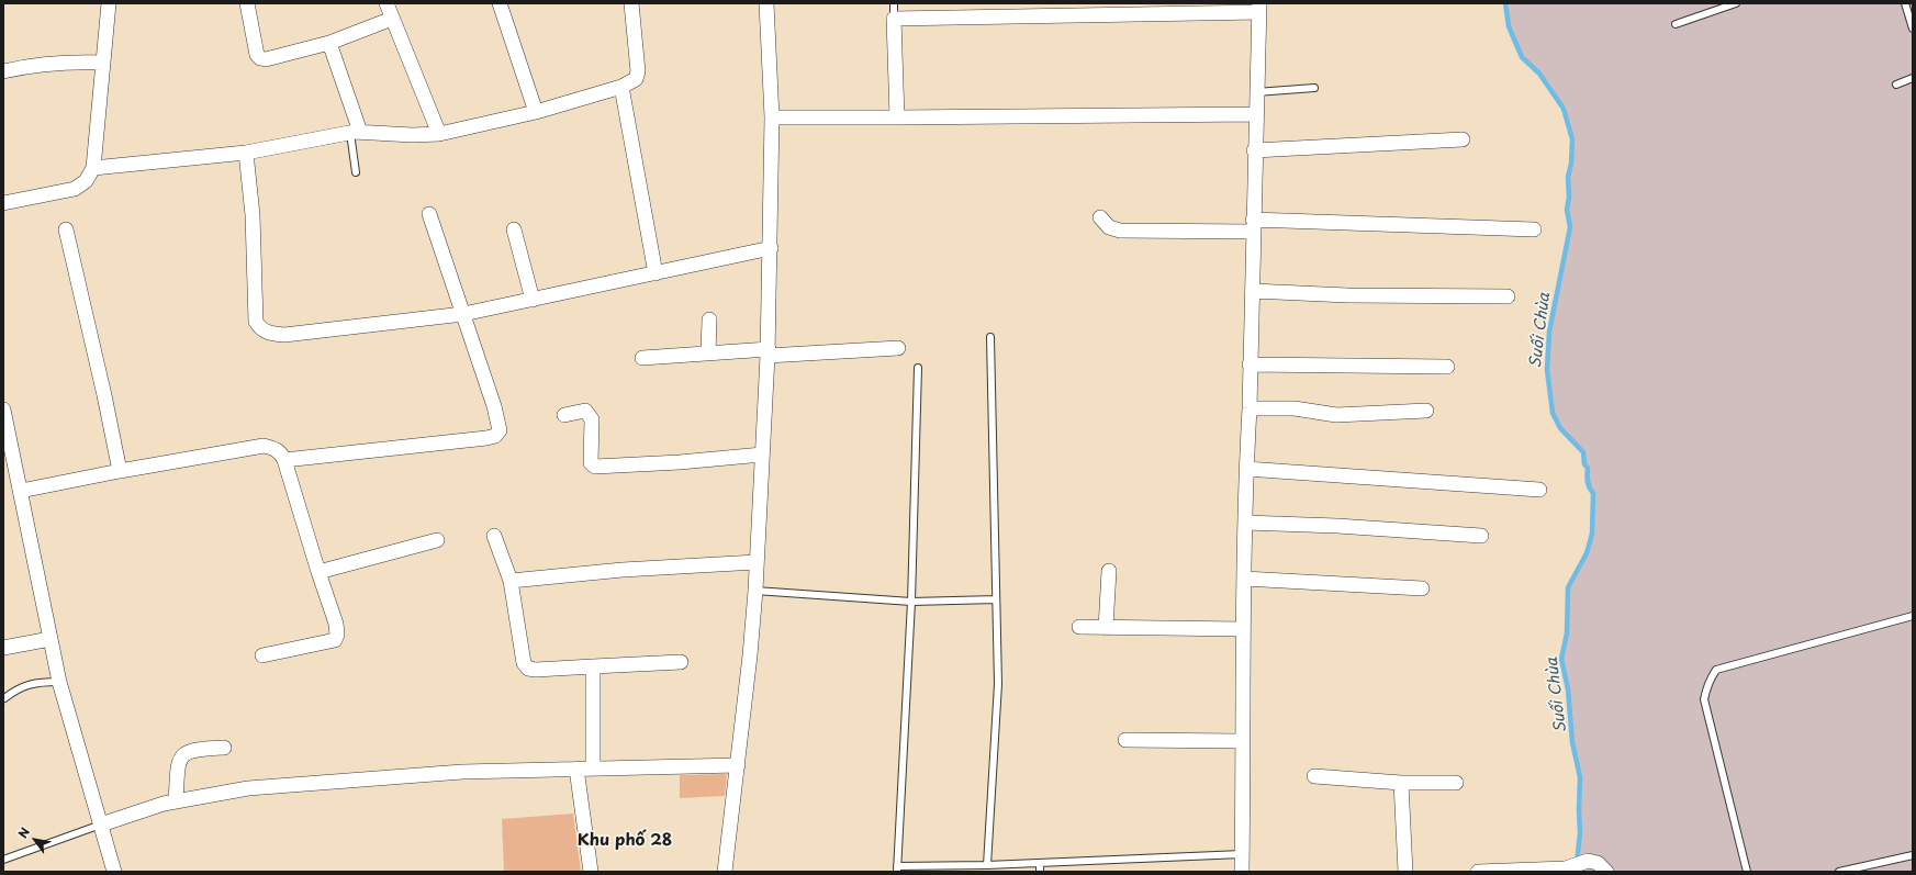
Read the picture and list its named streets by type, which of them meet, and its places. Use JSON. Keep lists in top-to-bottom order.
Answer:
{
  "districts": ["Khu phố 28"],
  "water": ["Suối Chùa"],
  "north": "top left"
}
